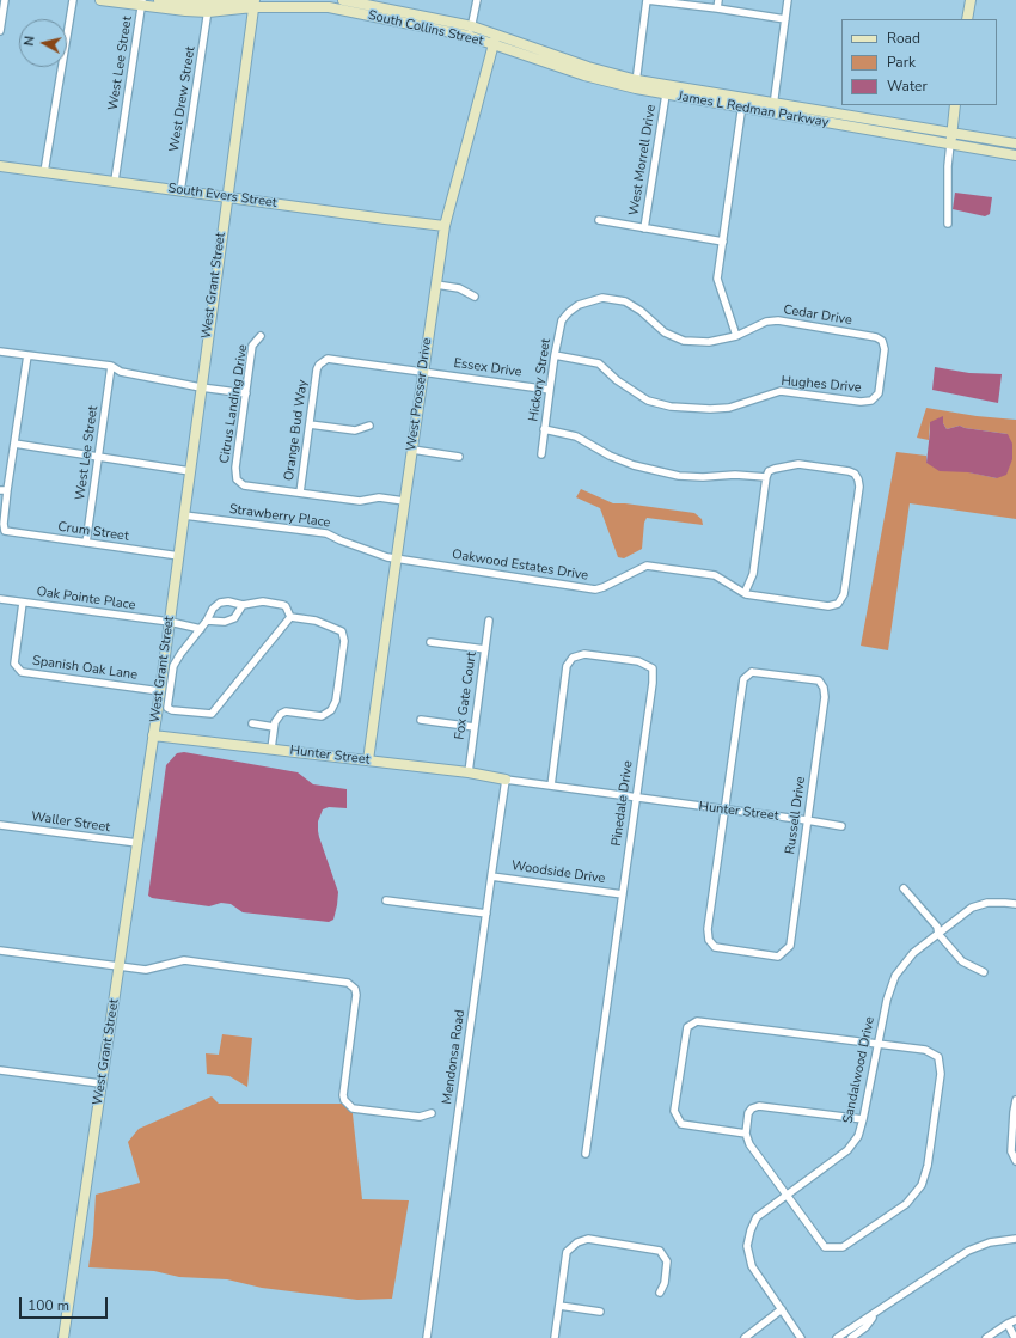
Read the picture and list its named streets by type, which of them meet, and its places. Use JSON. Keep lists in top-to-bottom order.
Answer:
{
  "streets": {
    "street": [
      "South Collins Street",
      "West Lee Street",
      "West Drew Street",
      "James L Redman Parkway",
      "West Morrell Drive",
      "South Evers Street",
      "West Grant Street",
      "Cedar Drive",
      "Essex Drive",
      "Hickory Street",
      "Hughes Drive",
      "West Prosser Drive",
      "Citrus Landing Drive",
      "Orange Bud Way",
      "Strawberry Place",
      "Crum Street",
      "Oakwood Estates Drive",
      "Oak Pointe Place",
      "Spanish Oak Lane",
      "Fox Gate Court",
      "Hunter Street",
      "Pinedale Drive",
      "Russell Drive",
      "Waller Street",
      "Woodside Drive",
      "Mendonsa Road",
      "Sandalwood Drive"
    ]
  },
  "crossings": [
    ["South Collins Street", "West Lee Street"],
    ["South Collins Street", "West Drew Street"],
    ["South Collins Street", "James L Redman Parkway"],
    ["South Collins Street", "West Grant Street"],
    ["South Collins Street", "West Prosser Drive"],
    ["West Lee Street", "South Evers Street"],
    ["West Lee Street", "Crum Street"],
    ["West Drew Street", "South Evers Street"],
    ["James L Redman Parkway", "West Morrell Drive"],
    ["James L Redman Parkway", "West Prosser Drive"],
    ["South Evers Street", "West Grant Street"],
    ["South Evers Street", "West Prosser Drive"],
    ["West Grant Street", "Strawberry Place"],
    ["West Grant Street", "Crum Street"],
    ["West Grant Street", "Oak Pointe Place"],
    ["West Grant Street", "Spanish Oak Lane"],
    ["West Grant Street", "Hunter Street"],
    ["West Grant Street", "Waller Street"],
    ["Cedar Drive", "Hickory Street"],
    ["Cedar Drive", "Hughes Drive"],
    ["Essex Drive", "Hickory Street"],
    ["Essex Drive", "West Prosser Drive"],
    ["Essex Drive", "Orange Bud Way"],
    ["Hickory Street", "Hughes Drive"],
    ["West Prosser Drive", "Citrus Landing Drive"],
    ["West Prosser Drive", "Orange Bud Way"],
    ["West Prosser Drive", "Strawberry Place"],
    ["West Prosser Drive", "Oakwood Estates Drive"],
    ["West Prosser Drive", "Hunter Street"],
    ["Citrus Landing Drive", "Orange Bud Way"],
    ["Strawberry Place", "Oakwood Estates Drive"],
    ["Oak Pointe Place", "Spanish Oak Lane"],
    ["Fox Gate Court", "Hunter Street"],
    ["Hunter Street", "Pinedale Drive"],
    ["Hunter Street", "Russell Drive"],
    ["Hunter Street", "Mendonsa Road"],
    ["Pinedale Drive", "Woodside Drive"],
    ["Woodside Drive", "Mendonsa Road"]
  ],
  "legend": ["Road", "Park", "Water"],
  "scale_bar": "100 m",
  "north": "left"
}
